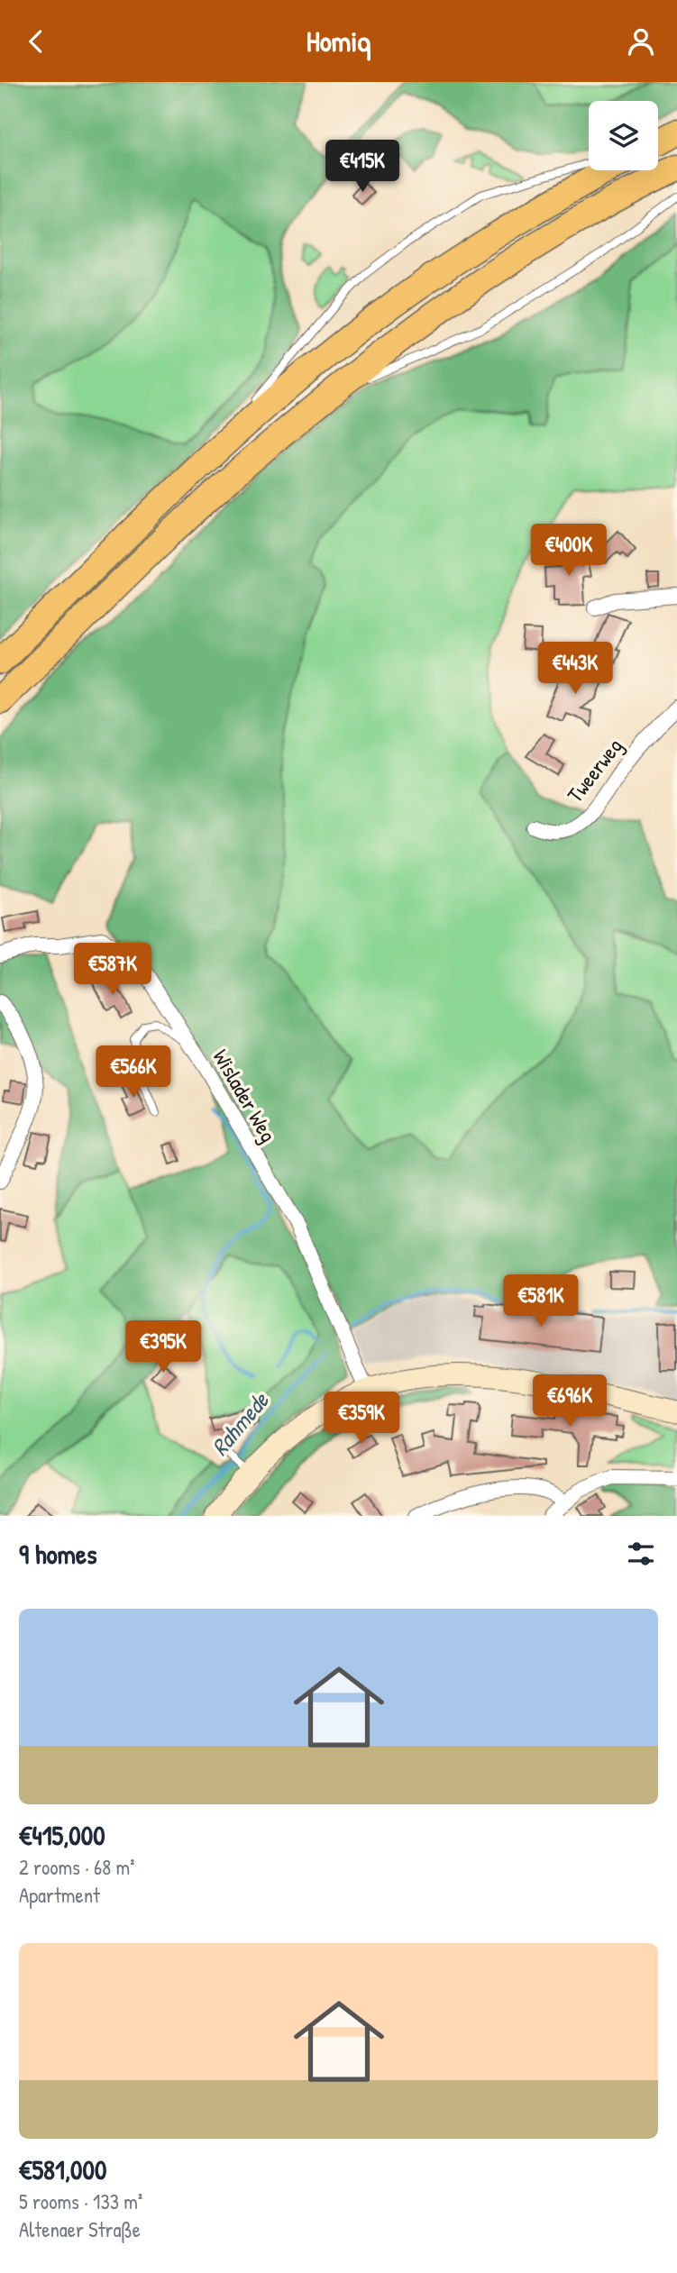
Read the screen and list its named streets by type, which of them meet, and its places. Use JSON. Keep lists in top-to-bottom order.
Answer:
{
  "streets": {
    "street": ["Tweerweg", "Wislader Weg"]
  },
  "water": ["Rahmede"],
  "page": {
    "header": "Homiq",
    "price": [
      "€415K",
      "€400K",
      "€443K",
      "€587K",
      "€566K",
      "€581K",
      "€395K",
      "€696K",
      "€359K"
    ],
    "heading": "9 homes",
    "list": [
      {
        "name": "€415,000",
        "note": "2 rooms · 68 m² · Apartment"
      },
      {
        "name": "€581,000",
        "note": "5 rooms · 133 m² · Altenaer Straße"
      }
    ]
  }
}
